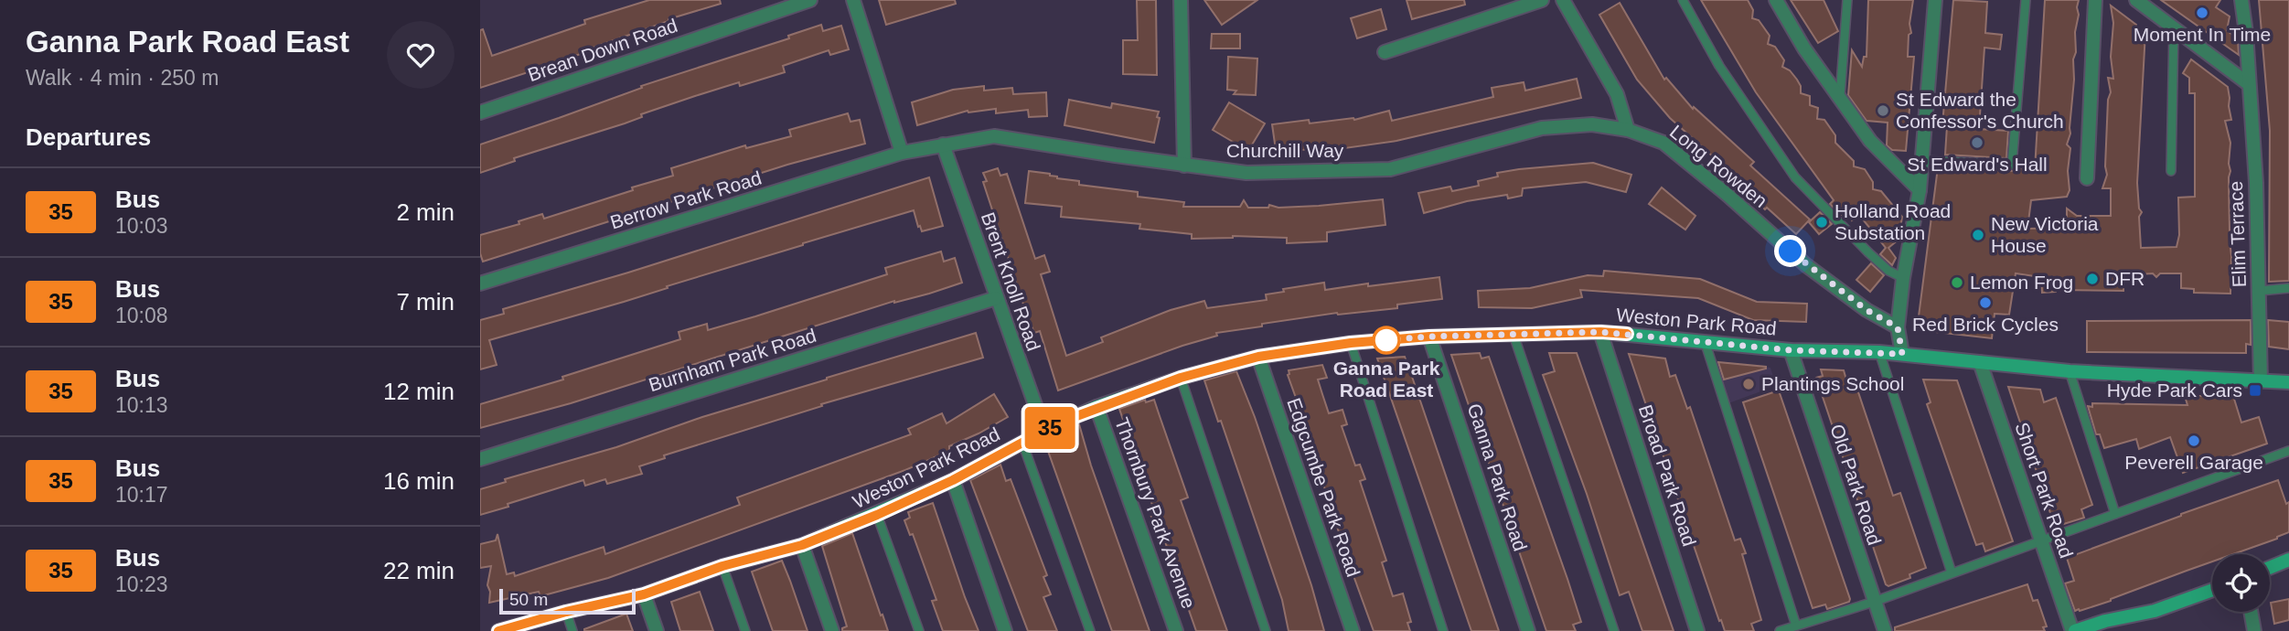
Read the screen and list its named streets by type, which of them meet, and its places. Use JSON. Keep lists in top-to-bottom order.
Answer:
{
  "streets": {
    "street": [
      "Brean Down Road",
      "Churchill Way",
      "Long Rowden",
      "Berrow Park Road",
      "Elim Terrace",
      "Brent Knoll Road",
      "Weston Park Road",
      "Burnham Park Road",
      "Broad Park Road",
      "Ganna Park Road",
      "Old Park Road",
      "Edgcumbe Park Road",
      "Short Park Road",
      "Thornbury Park Avenue"
    ]
  },
  "crossings": [
    ["Churchill Way", "Long Rowden"],
    ["Churchill Way", "Berrow Park Road"],
    ["Churchill Way", "Brent Knoll Road"],
    ["Elim Terrace", "Weston Park Road"],
    ["Brent Knoll Road", "Weston Park Road"],
    ["Brent Knoll Road", "Burnham Park Road"],
    ["Weston Park Road", "Broad Park Road"],
    ["Weston Park Road", "Ganna Park Road"],
    ["Weston Park Road", "Old Park Road"],
    ["Weston Park Road", "Edgcumbe Park Road"],
    ["Weston Park Road", "Short Park Road"],
    ["Weston Park Road", "Thornbury Park Avenue"]
  ],
  "places": {
    "other": [
      "Moment In Time",
      "St Edward the Confessor's Church",
      "St Edward's Hall",
      "Holland Road Substation",
      "New Victoria House",
      "DFR",
      "Lemon Frog",
      "Red Brick Cycles",
      "Ganna Park Road East",
      "Plantings School",
      "Peverell Garage"
    ],
    "transit": ["Hyde Park Cars"]
  },
  "lines": ["bus line 35"],
  "scale_bar": "50 m",
  "page": {
    "heading": [
      ["Ganna Park Road East", "Walk · 4 min · 250 m"],
      "Departures"
    ],
    "on_map": "35",
    "list": [
      {
        "mark": "35",
        "name": "Bus",
        "note": "10:03",
        "value": "2 min"
      },
      {
        "mark": "35",
        "name": "Bus",
        "note": "10:08",
        "value": "7 min"
      },
      {
        "mark": "35",
        "name": "Bus",
        "note": "10:13",
        "value": "12 min"
      },
      {
        "mark": "35",
        "name": "Bus",
        "note": "10:17",
        "value": "16 min"
      },
      {
        "mark": "35",
        "name": "Bus",
        "note": "10:23",
        "value": "22 min"
      }
    ],
    "scale": "50 m"
  }
}
